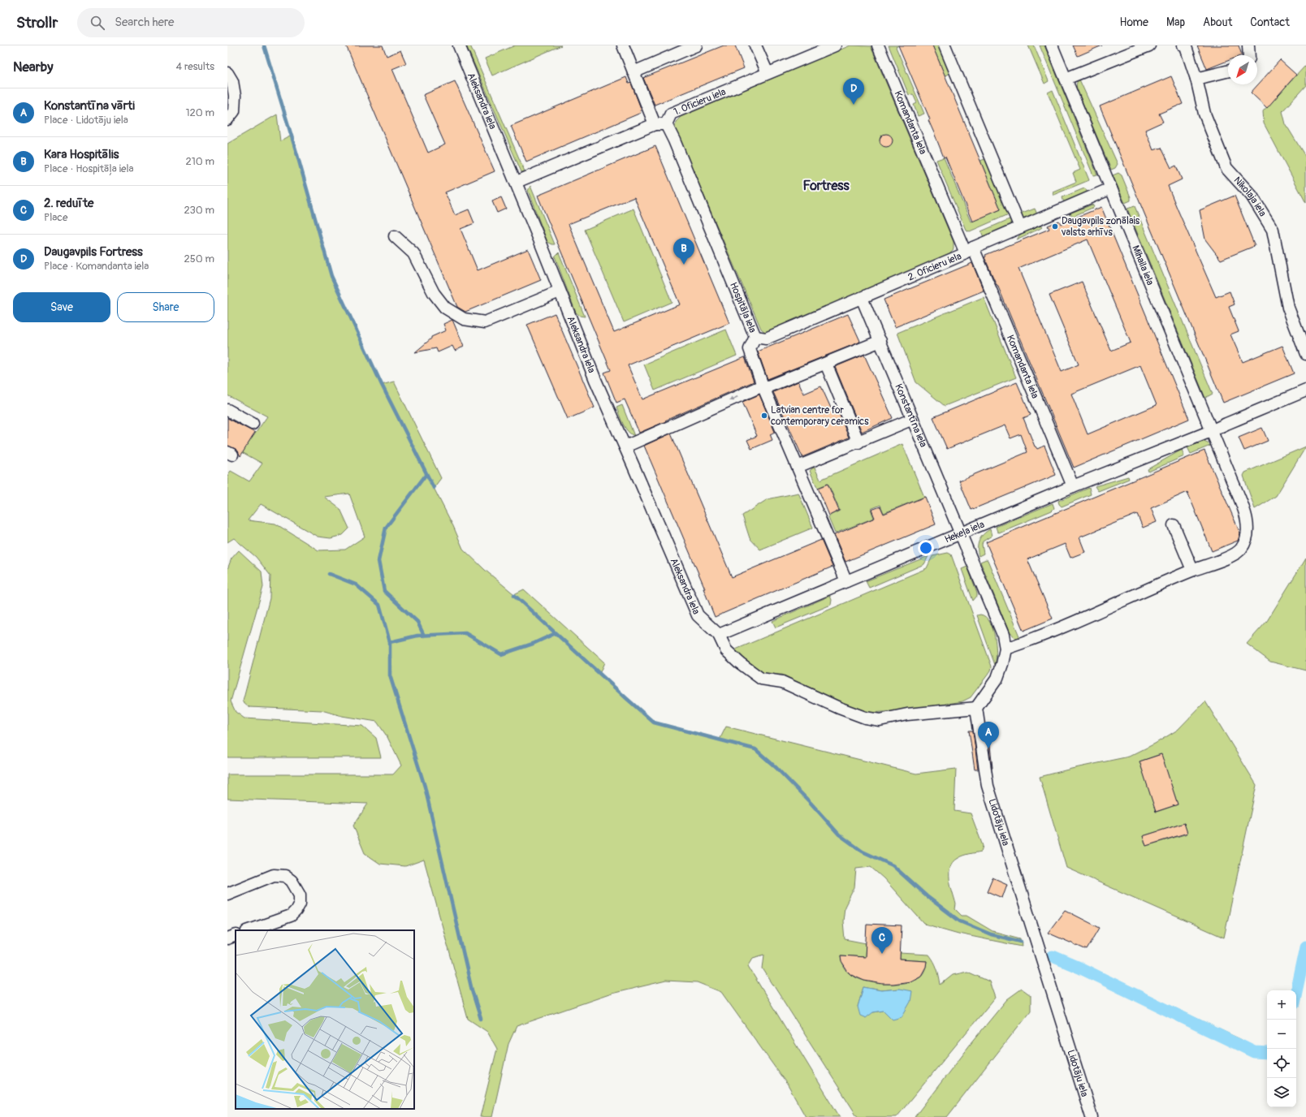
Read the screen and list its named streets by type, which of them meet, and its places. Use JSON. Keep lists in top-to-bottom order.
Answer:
{
  "streets": {
    "street": [
      "Aleksandra iela",
      "1. Oficieru iela",
      "Komandanta iela",
      "Nikolaja iela",
      "Mihaila iela",
      "2. Oficieru iela",
      "Hospitāļa iela",
      "Konstantīna iela",
      "Hekeļa iela",
      "Lidotāju iela"
    ]
  },
  "crossings": [
    ["Aleksandra iela", "Hekeļa iela"],
    ["Aleksandra iela", "Lidotāju iela"],
    ["1. Oficieru iela", "Hospitāļa iela"],
    ["Komandanta iela", "2. Oficieru iela"],
    ["Komandanta iela", "Hekeļa iela"],
    ["Mihaila iela", "2. Oficieru iela"],
    ["Mihaila iela", "Hekeļa iela"],
    ["2. Oficieru iela", "Hospitāļa iela"],
    ["2. Oficieru iela", "Konstantīna iela"],
    ["Hospitāļa iela", "Hekeļa iela"],
    ["Konstantīna iela", "Hekeļa iela"]
  ],
  "districts": ["Fortress"],
  "places": ["Daugavpils zonālais valsts arhīvs", "Latvian centre for contemporary ceramics"],
  "north": "bottom left",
  "page": {
    "header": "Strollr",
    "search": "Search here",
    "nav": [
      "Home",
      "Map",
      "About",
      "Contact"
    ],
    "heading": ["Nearby", "4 results"],
    "pins": [
      "D",
      "B",
      "A",
      "C"
    ],
    "list": [
      {
        "mark": "A",
        "name": "Konstantīna vārti",
        "note": "Place · Lidotāju iela",
        "value": "120 m"
      },
      {
        "mark": "B",
        "name": "Kara Hospitālis",
        "note": "Place · Hospitāļa iela",
        "value": "210 m"
      },
      {
        "mark": "C",
        "name": "2. reduīte",
        "note": "Place",
        "value": "230 m"
      },
      {
        "mark": "D",
        "name": "Daugavpils Fortress",
        "note": "Place · Komandanta iela",
        "value": "250 m"
      }
    ],
    "buttons": ["Save", "Share"],
    "map_buttons": ["+", "−"]
  }
}
